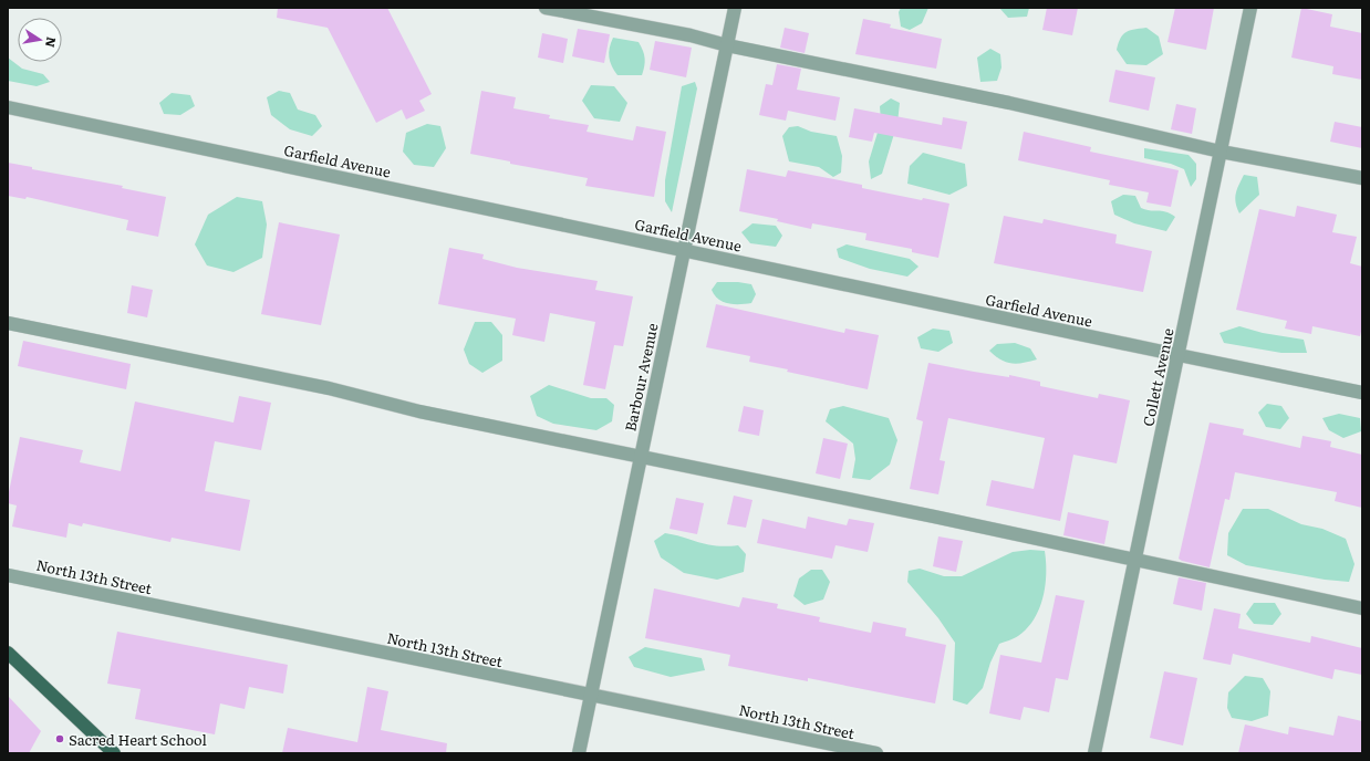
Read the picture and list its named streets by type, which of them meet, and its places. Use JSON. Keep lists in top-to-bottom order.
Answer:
{
  "streets": {
    "street": [
      "Garfield Avenue",
      "Barbour Avenue",
      "Collett Avenue",
      "North 13th Street"
    ]
  },
  "crossings": [
    ["Garfield Avenue", "Barbour Avenue"],
    ["Garfield Avenue", "Collett Avenue"],
    ["Barbour Avenue", "North 13th Street"]
  ],
  "places": ["Sacred Heart School"],
  "north": "right"
}
